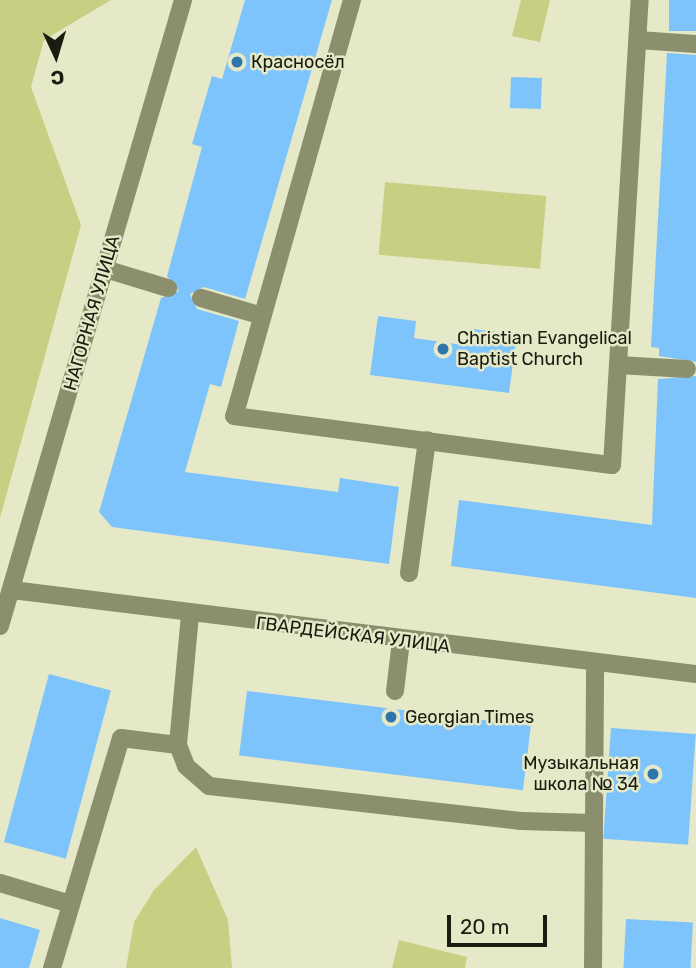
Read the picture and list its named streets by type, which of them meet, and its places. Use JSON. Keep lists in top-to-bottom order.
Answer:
{
  "streets": {
    "street": ["НАГОРНАЯ УЛИЦА", "ГВАРДЕЙСКАЯ УЛИЦА"]
  },
  "crossings": [
    ["НАГОРНАЯ УЛИЦА", "ГВАРДЕЙСКАЯ УЛИЦА"]
  ],
  "places": [
    "Красносёл",
    "Christian Evangelical Baptist Church",
    "Georgian Times",
    "Музыкальная школа № 34"
  ],
  "scale_bar": "20 m",
  "north": "bottom"
}
